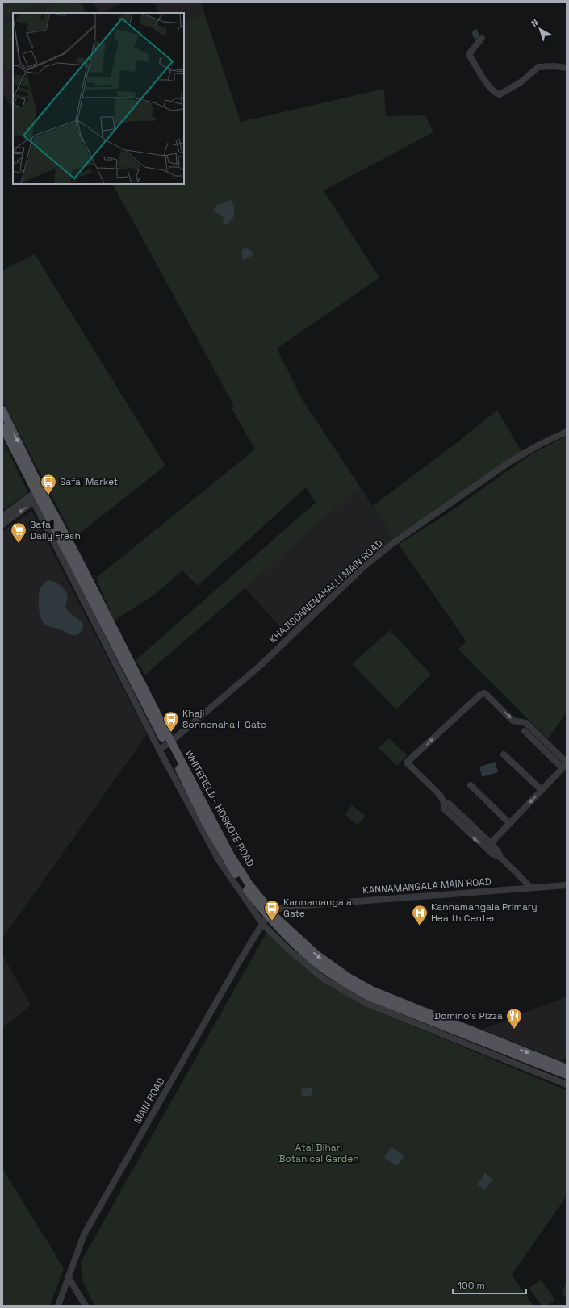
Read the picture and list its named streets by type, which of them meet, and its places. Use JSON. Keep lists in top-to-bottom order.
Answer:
{
  "streets": {
    "main road": ["WHITEFIELD - HOSKOTE ROAD"],
    "street": ["KHAJISONNENAHALLI MAIN ROAD", "KANNAMANGALA MAIN ROAD", "MAIN ROAD"]
  },
  "crossings": [
    ["KHAJISONNENAHALLI MAIN ROAD", "WHITEFIELD - HOSKOTE ROAD"],
    ["WHITEFIELD - HOSKOTE ROAD", "KANNAMANGALA MAIN ROAD"],
    ["WHITEFIELD - HOSKOTE ROAD", "MAIN ROAD"],
    ["KANNAMANGALA MAIN ROAD", "MAIN ROAD"]
  ],
  "parks": ["Atal Bihari Botanical Garden"],
  "places": {
    "bus stop": ["Safal Market", "Khaji Sonnenahalli Gate", "Kannamangala Gate"],
    "supermarket": ["Safal Daily Fresh"],
    "hospital": ["Kannamangala Primary Health Center"],
    "restaurant": ["Domino's Pizza"]
  },
  "scale_bar": "100 m",
  "north": "top left"
}
